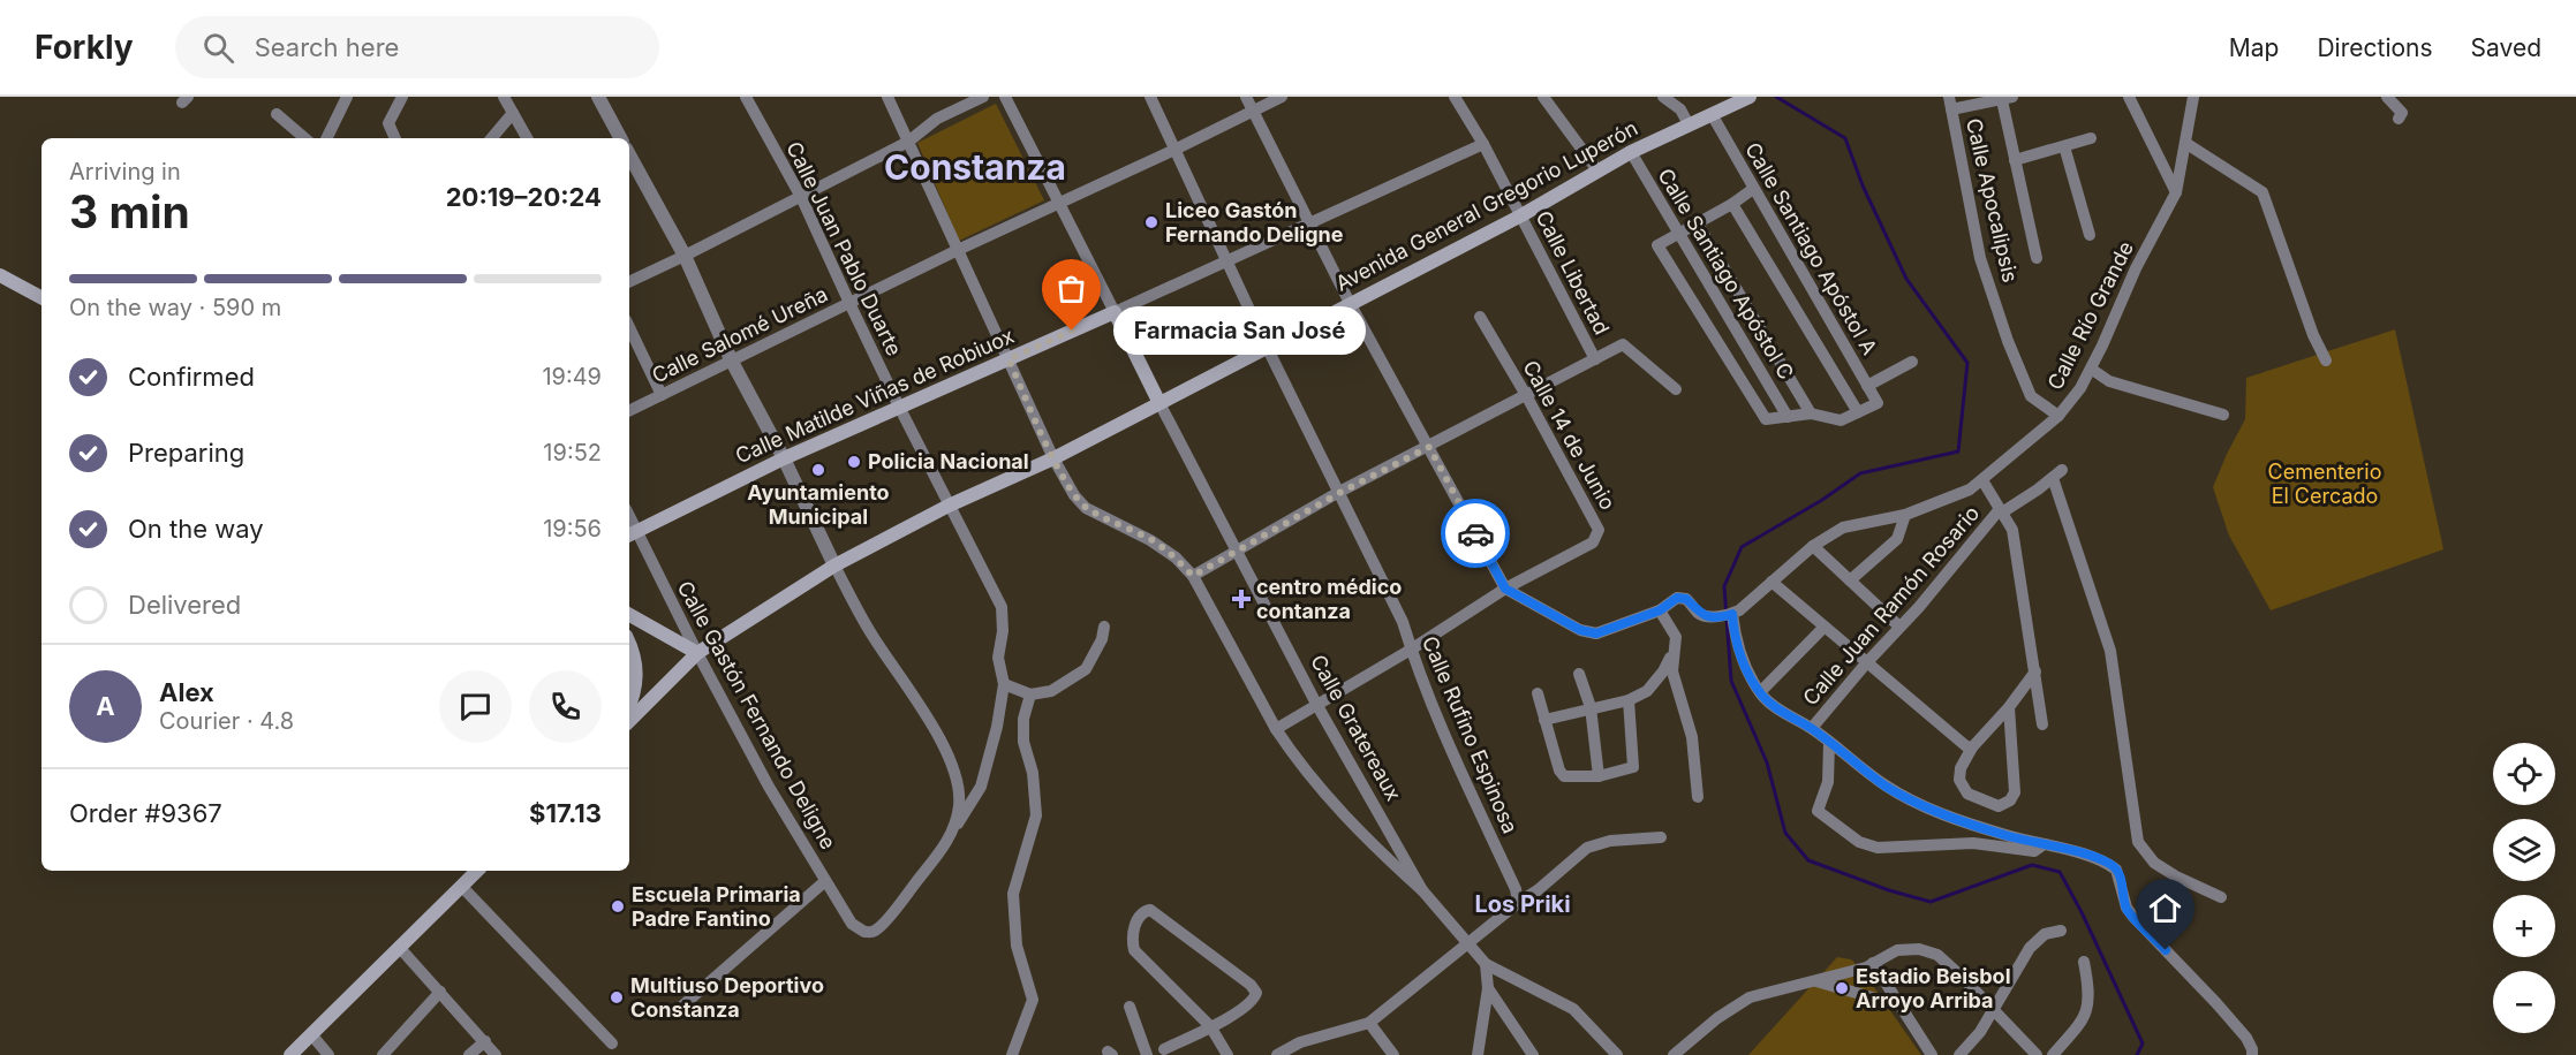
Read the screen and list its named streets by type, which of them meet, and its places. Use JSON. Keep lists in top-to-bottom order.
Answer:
{
  "streets": {
    "main road": ["Avenida General Gregorio Luperón", "Calle Matilde Viñas de Robiuox", "Calle Gratereaux"],
    "street": [
      "Calle Apocalipsis",
      "Calle Juan Pablo Duarte",
      "Calle Santiago Apóstol A",
      "Calle Libertad",
      "Calle Santiago Apóstol C",
      "Calle Río Grande",
      "Calle Salomé Ureña",
      "Calle 14 de Junio",
      "Calle Juan Ramón Rosario",
      "Calle Gastón Fernando Deligne",
      "Calle Rufino Espinosa"
    ]
  },
  "crossings": [
    ["Calle Apocalipsis", "Calle Río Grande"],
    ["Avenida General Gregorio Luperón", "Calle Juan Pablo Duarte"],
    ["Avenida General Gregorio Luperón", "Calle Santiago Apóstol A"],
    ["Avenida General Gregorio Luperón", "Calle Libertad"],
    ["Avenida General Gregorio Luperón", "Calle Santiago Apóstol C"],
    ["Avenida General Gregorio Luperón", "Calle Gastón Fernando Deligne"],
    ["Avenida General Gregorio Luperón", "Calle Gratereaux"],
    ["Avenida General Gregorio Luperón", "Calle Rufino Espinosa"],
    ["Calle Juan Pablo Duarte", "Calle Salomé Ureña"],
    ["Calle Juan Pablo Duarte", "Calle Matilde Viñas de Robiuox"],
    ["Calle Juan Pablo Duarte", "Calle Gastón Fernando Deligne"],
    ["Calle Libertad", "Calle Matilde Viñas de Robiuox"],
    ["Calle Salomé Ureña", "Calle Gratereaux"],
    ["Calle Salomé Ureña", "Calle Rufino Espinosa"],
    ["Calle Matilde Viñas de Robiuox", "Calle Gastón Fernando Deligne"],
    ["Calle Matilde Viñas de Robiuox", "Calle Gratereaux"],
    ["Calle Matilde Viñas de Robiuox", "Calle Rufino Espinosa"],
    ["Calle 14 de Junio", "Calle Gratereaux"],
    ["Calle 14 de Junio", "Calle Rufino Espinosa"]
  ],
  "districts": ["Constanza", "Los Priki"],
  "parks": ["Cementerio El Cercado"],
  "places": {
    "other": [
      "Liceo Gastón Fernando Deligne",
      "Farmacia San José",
      "Policia Nacional",
      "Ayuntamiento Municipal",
      "Escuela Primaria Padre Fantino",
      "Estadio Beisbol Arroyo Arriba",
      "Multiuso Deportivo Constanza"
    ],
    "health": ["centro médico contanza"]
  },
  "page": {
    "header": "Forkly",
    "search": "Search here",
    "nav": ["Map", "Directions", "Saved"],
    "heading": ["3 min", "Arriving in", "20:19–20:24"],
    "panel": [
      "Alex",
      "Courier · 4.8",
      "Order #9367",
      "$17.13"
    ],
    "bar": "On the way · 590 m",
    "bubble": "Farmacia San José",
    "list": [
      ["Confirmed", "19:49"],
      ["Preparing", "19:52"],
      ["On the way", "19:56"],
      "Delivered"
    ],
    "round": "A",
    "map_buttons": ["+", "−"]
  }
}
